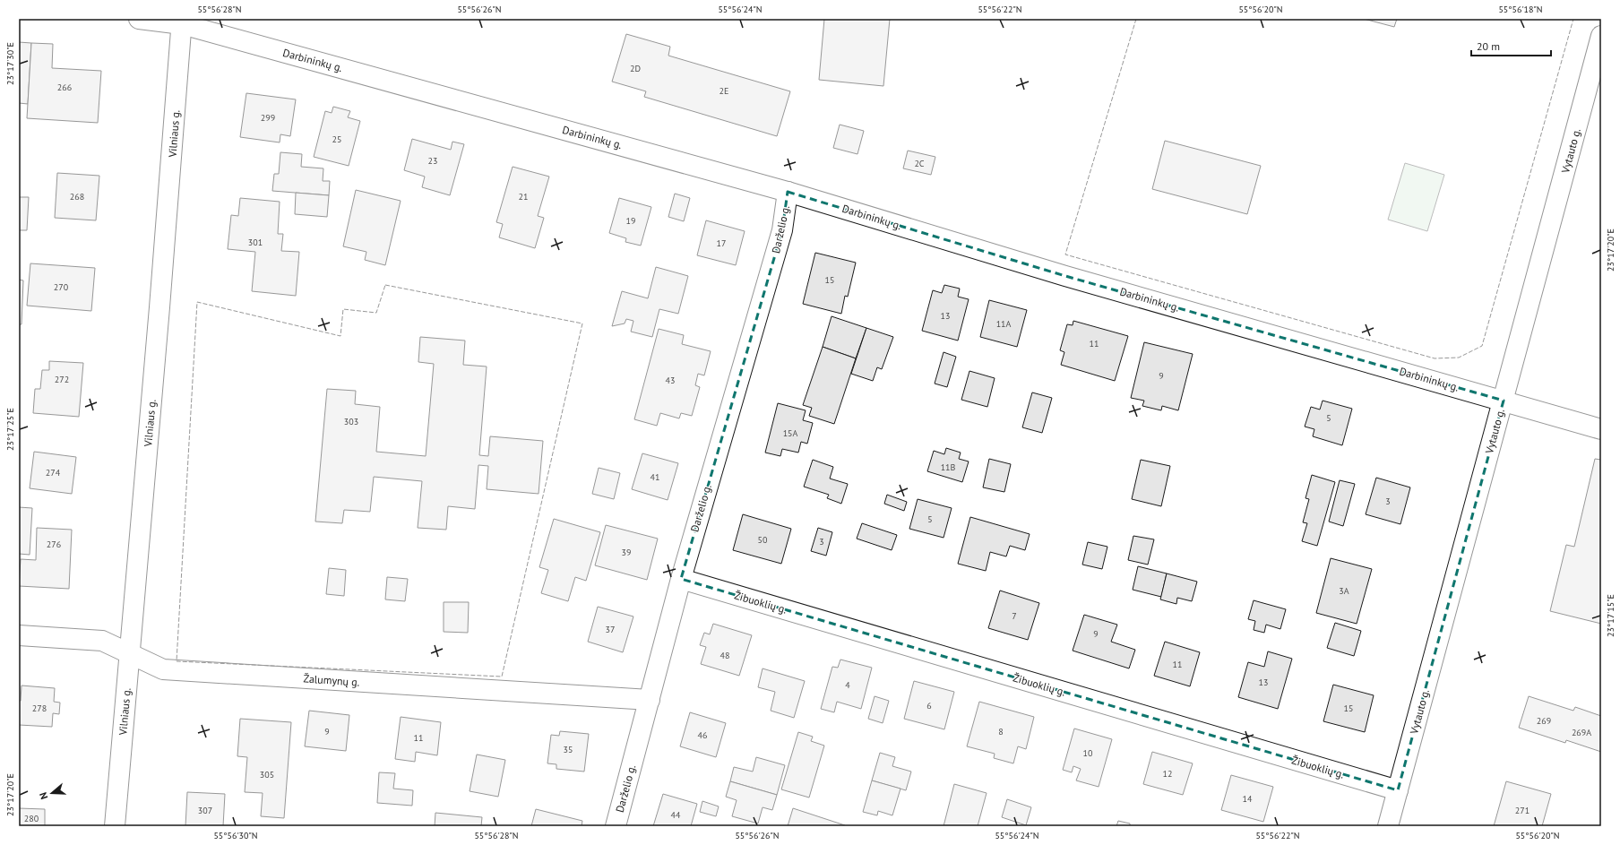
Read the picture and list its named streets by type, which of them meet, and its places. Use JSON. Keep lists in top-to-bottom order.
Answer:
{
  "streets": {
    "main road": [
      "Darbininkų g.",
      "Vilniaus g.",
      "Vytauto g.",
      "Darželio g.",
      "Žibuoklių g.",
      "Žalumynų g."
    ]
  },
  "crossings": [
    ["Darbininkų g.", "Vilniaus g."],
    ["Darbininkų g.", "Vytauto g."],
    ["Darbininkų g.", "Darželio g."],
    ["Vilniaus g.", "Žalumynų g."],
    ["Vytauto g.", "Žibuoklių g."],
    ["Darželio g.", "Žibuoklių g."],
    ["Darželio g.", "Žalumynų g."]
  ],
  "house_numbers": [
    "2D",
    "266",
    "2E",
    "299",
    "25",
    "23",
    "2C",
    "268",
    "21",
    "19",
    "301",
    "17",
    "15",
    "270",
    "13",
    "11A",
    "11",
    "9",
    "272",
    "43",
    "5",
    "303",
    "15A",
    "11B",
    "274",
    "41",
    "3",
    "5",
    "50",
    "3",
    "276",
    "39",
    "3A",
    "7",
    "37",
    "9",
    "48",
    "11",
    "13",
    "4",
    "6",
    "278",
    "15",
    "269",
    "9",
    "8",
    "269A",
    "46",
    "11",
    "35",
    "10",
    "12",
    "305",
    "14",
    "307",
    "271",
    "44",
    "280"
  ],
  "scale_bar": "20 m",
  "north": "left",
  "coordinates": [
    "55°56'28\"N",
    "55°56'26\"N",
    "55°56'24\"N",
    "55°56'22\"N",
    "55°56'20\"N",
    "55°56'18\"N",
    "23°17'30\"E",
    "23°17'20\"E",
    "23°17'25\"E",
    "23°17'15\"E",
    "55°56'30\"N"
  ]
}
